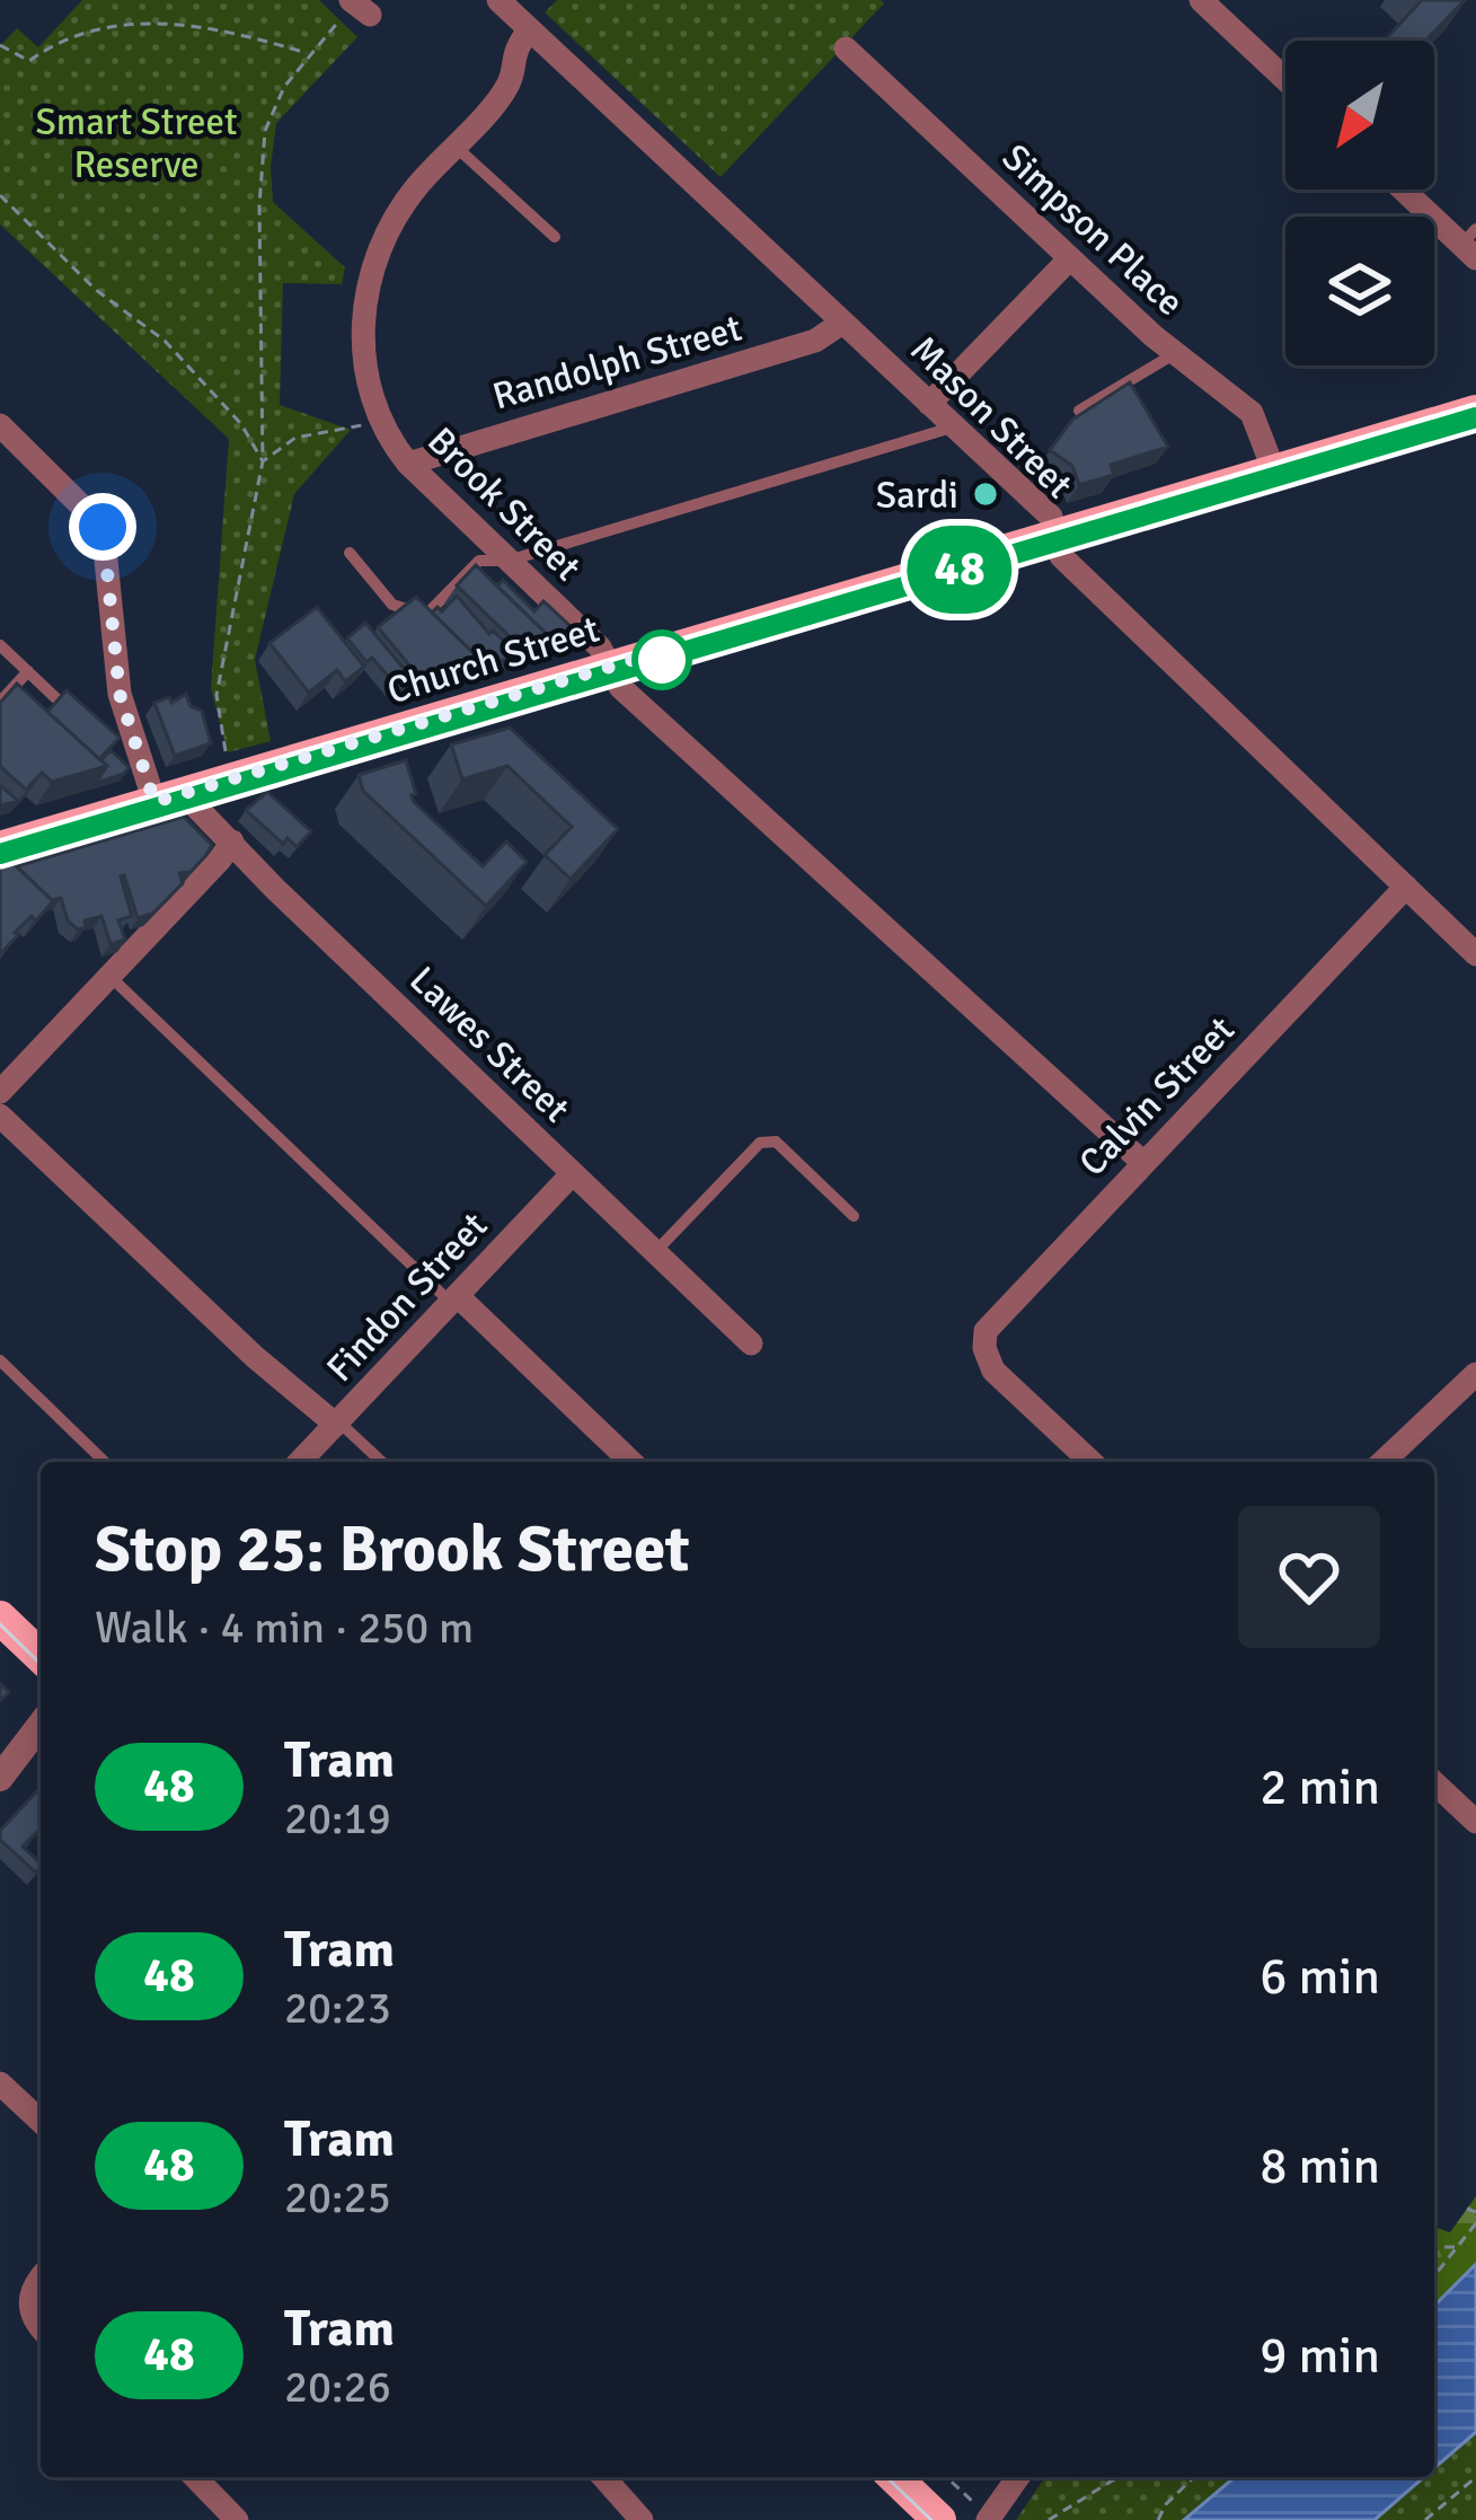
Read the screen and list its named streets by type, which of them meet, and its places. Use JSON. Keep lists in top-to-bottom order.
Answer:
{
  "streets": {
    "main road": ["Church Street"],
    "street": [
      "Simpson Place",
      "Randolph Street",
      "Mason Street",
      "Brook Street",
      "Lawes Street",
      "Calvin Street",
      "Findon Street"
    ]
  },
  "crossings": [
    ["Simpson Place", "Church Street"],
    ["Randolph Street", "Mason Street"],
    ["Randolph Street", "Brook Street"],
    ["Mason Street", "Brook Street"],
    ["Mason Street", "Church Street"],
    ["Mason Street", "Calvin Street"],
    ["Brook Street", "Church Street"],
    ["Brook Street", "Calvin Street"],
    ["Church Street", "Lawes Street"],
    ["Lawes Street", "Findon Street"]
  ],
  "parks": ["Smart Street Reserve"],
  "places": ["Sardi"],
  "lines": ["tram line 48"],
  "north": "bottom left",
  "page": {
    "on_map": "48",
    "heading": ["Stop 25: Brook Street", "Walk · 4 min · 250 m"],
    "list": [
      {
        "mark": "48",
        "name": "Tram",
        "note": "20:19",
        "value": "2 min"
      },
      {
        "mark": "48",
        "name": "Tram",
        "note": "20:23",
        "value": "6 min"
      },
      {
        "mark": "48",
        "name": "Tram",
        "note": "20:25",
        "value": "8 min"
      },
      {
        "mark": "48",
        "name": "Tram",
        "note": "20:26",
        "value": "9 min"
      }
    ]
  }
}
